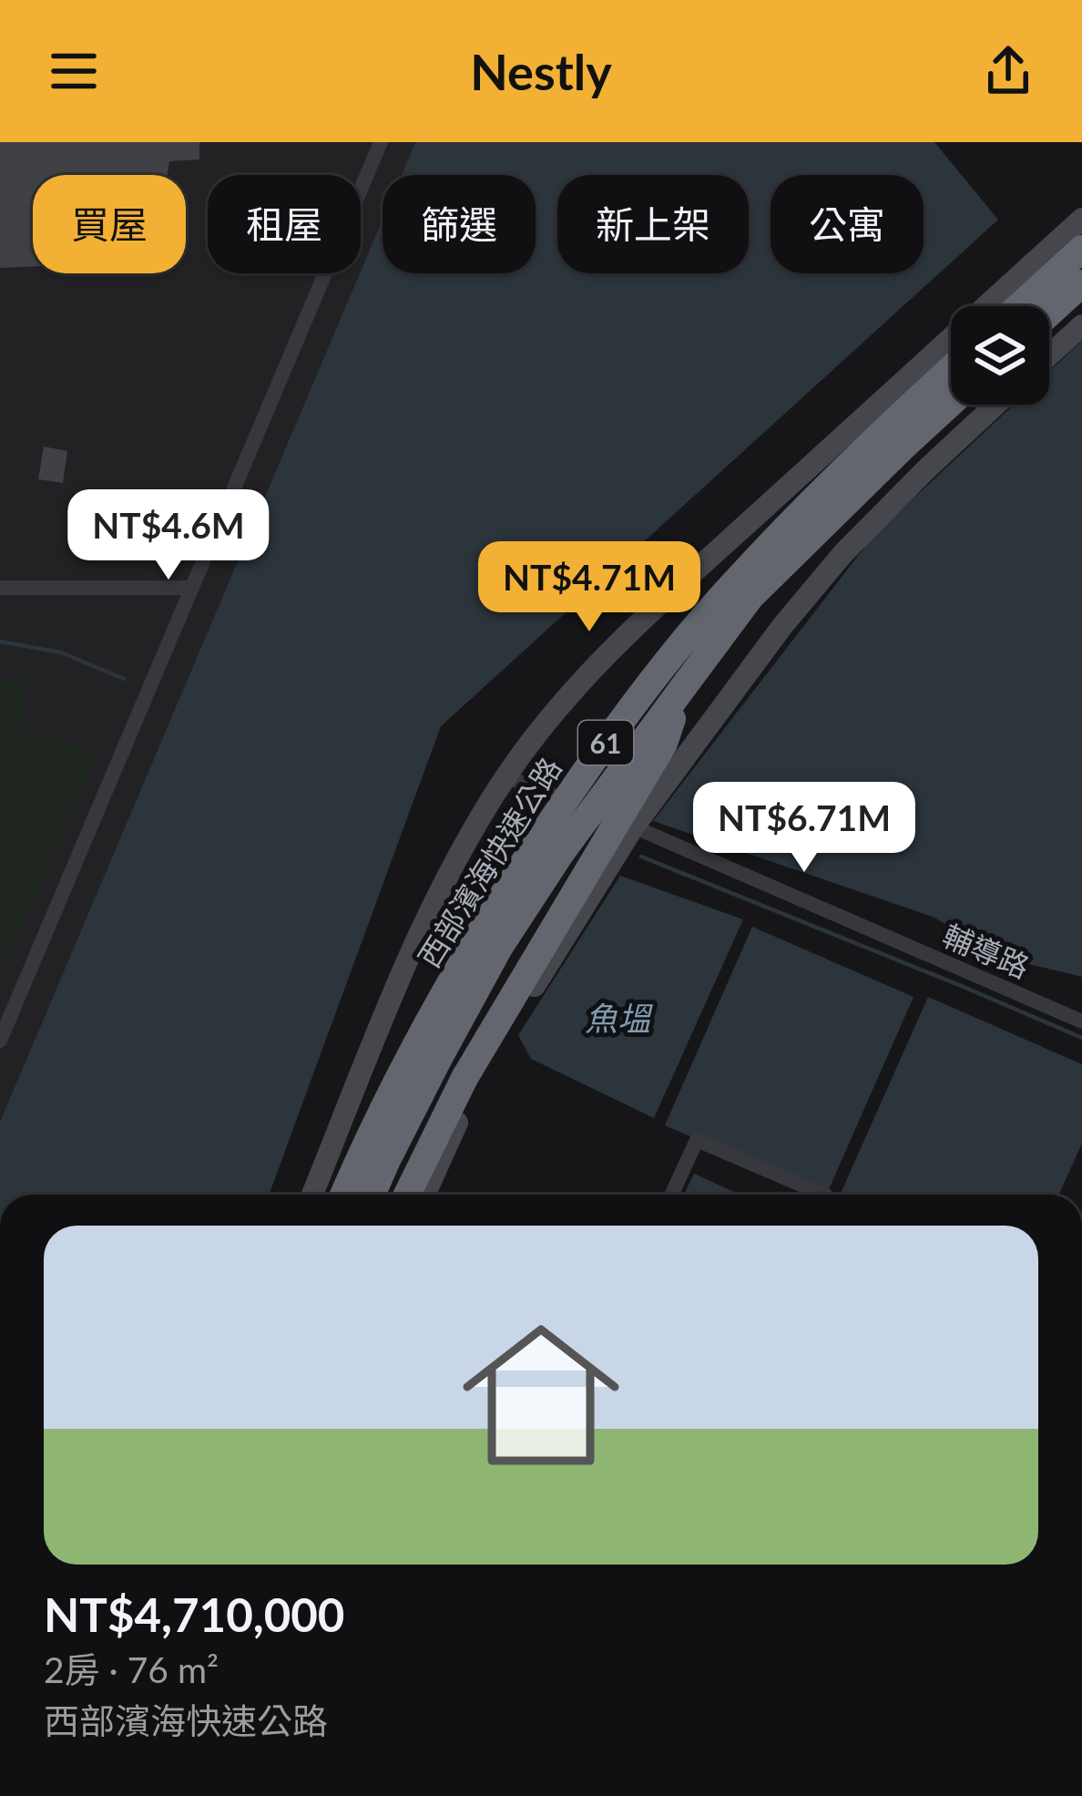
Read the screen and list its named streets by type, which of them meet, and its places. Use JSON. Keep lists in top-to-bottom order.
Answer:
{
  "streets": {
    "highway": ["61", "西部濱海快速公路"],
    "street": ["輔導路"]
  },
  "water": ["魚塭"],
  "page": {
    "header": "Nestly",
    "chip": [
      "買屋",
      "租屋",
      "篩選",
      "新上架",
      "公寓"
    ],
    "price": ["NT$4.6M", "NT$4.71M", "NT$6.71M"],
    "list": [
      {
        "name": "NT$4,710,000",
        "note": "2房 · 76 m² · 西部濱海快速公路"
      }
    ]
  }
}
